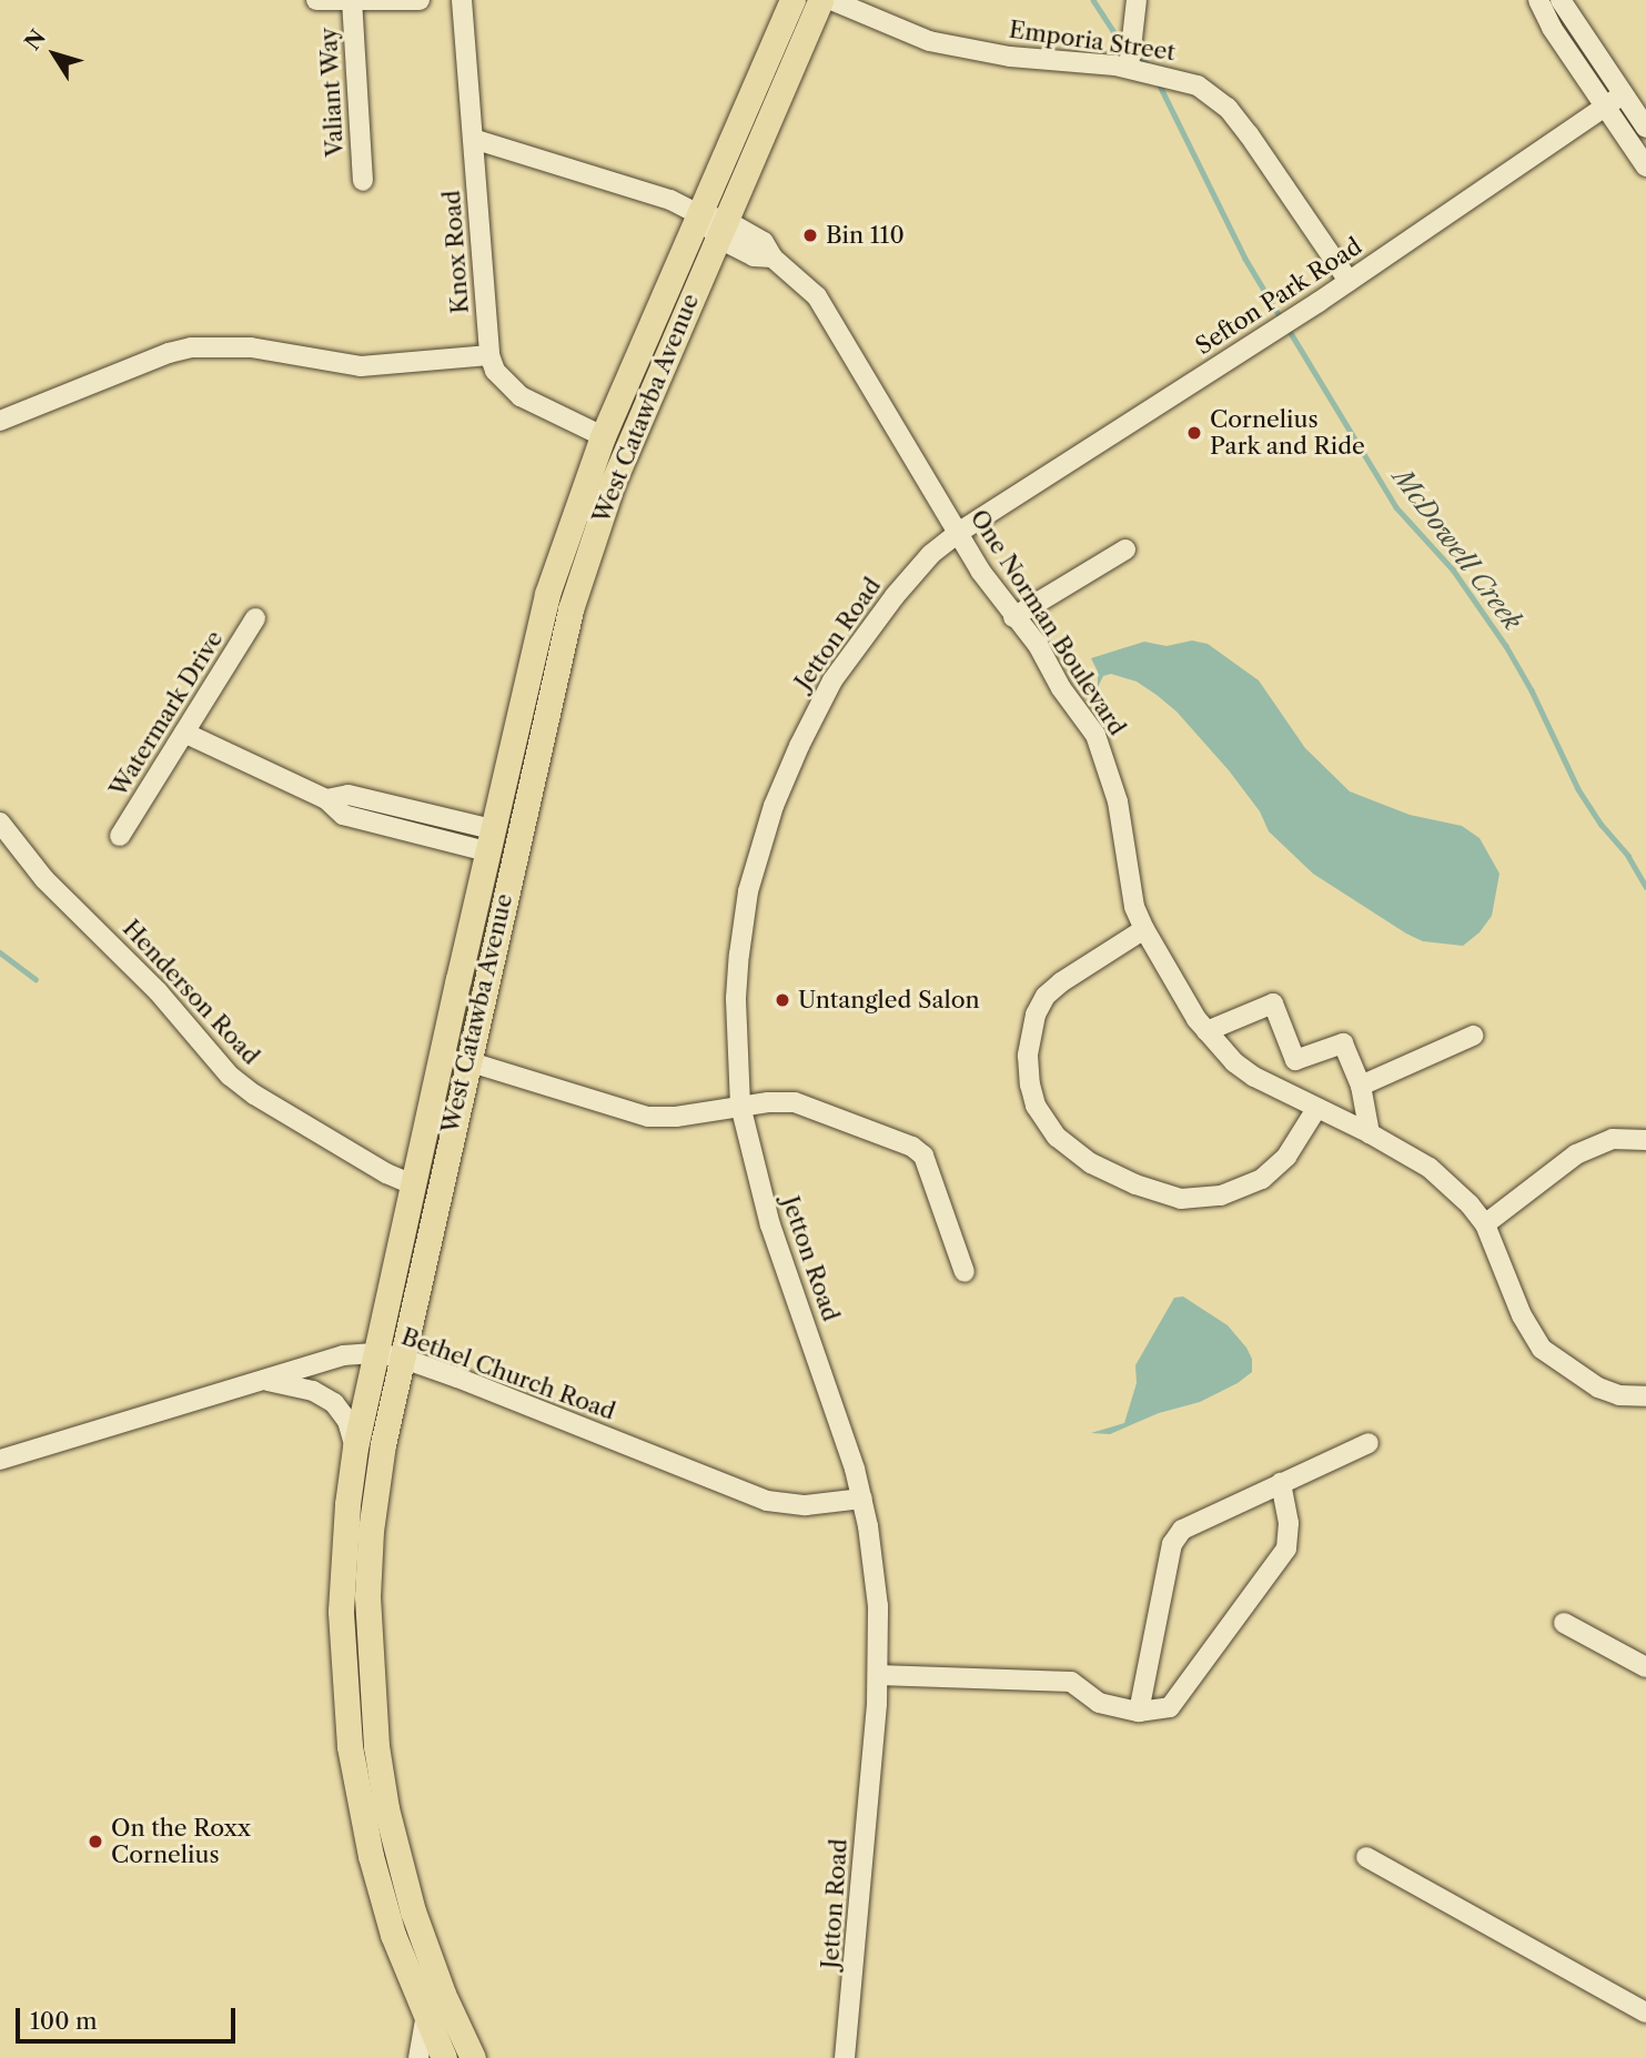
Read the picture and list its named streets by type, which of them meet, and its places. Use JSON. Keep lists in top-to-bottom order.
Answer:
{
  "streets": {
    "main road": ["West Catawba Avenue"],
    "street": [
      "Emporia Street",
      "Valiant Way",
      "Knox Road",
      "Sefton Park Road",
      "One Norman Boulevard",
      "Jetton Road",
      "Watermark Drive",
      "Henderson Road",
      "Bethel Church Road"
    ]
  },
  "crossings": [
    ["Emporia Street", "Sefton Park Road"],
    ["Knox Road", "West Catawba Avenue"],
    ["Knox Road", "One Norman Boulevard"],
    ["Sefton Park Road", "One Norman Boulevard"],
    ["Sefton Park Road", "Jetton Road"],
    ["West Catawba Avenue", "One Norman Boulevard"],
    ["West Catawba Avenue", "Henderson Road"],
    ["West Catawba Avenue", "Bethel Church Road"],
    ["One Norman Boulevard", "Jetton Road"],
    ["Jetton Road", "Bethel Church Road"]
  ],
  "water": ["McDowell Creek"],
  "places": [
    "Bin 110",
    "Cornelius Park and Ride",
    "Untangled Salon",
    "On the Roxx Cornelius"
  ],
  "scale_bar": "100 m",
  "north": "top left"
}
